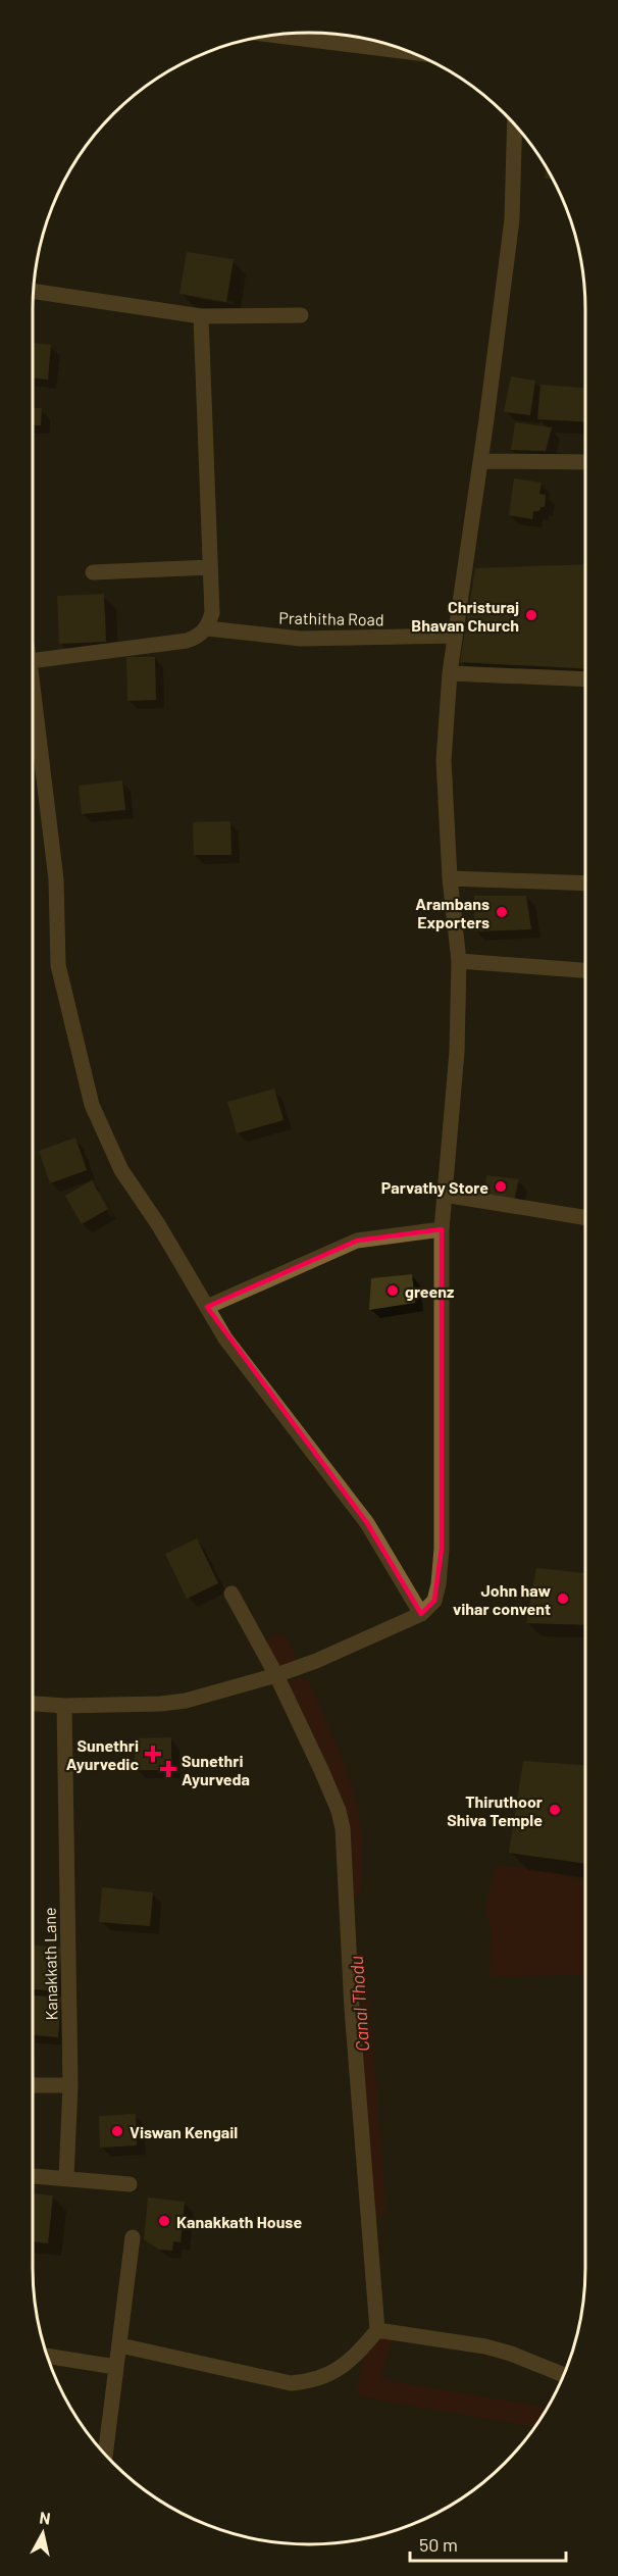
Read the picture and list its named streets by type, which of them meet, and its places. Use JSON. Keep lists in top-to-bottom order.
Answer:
{
  "streets": {
    "street": ["Prathitha Road", "Kanakkath Lane"]
  },
  "water": ["Canal Thodu"],
  "places": {
    "other": [
      "Christuraj Bhavan Church",
      "Arambans Exporters",
      "Parvathy Store",
      "greenz",
      "John haw vihar convent",
      "Thiruthoor Shiva Temple",
      "Viswan Kengail",
      "Kanakkath House"
    ],
    "health": ["Sunethri Ayurvedic", "Sunethri Ayurveda"]
  },
  "scale_bar": "50 m",
  "north": "top"
}
